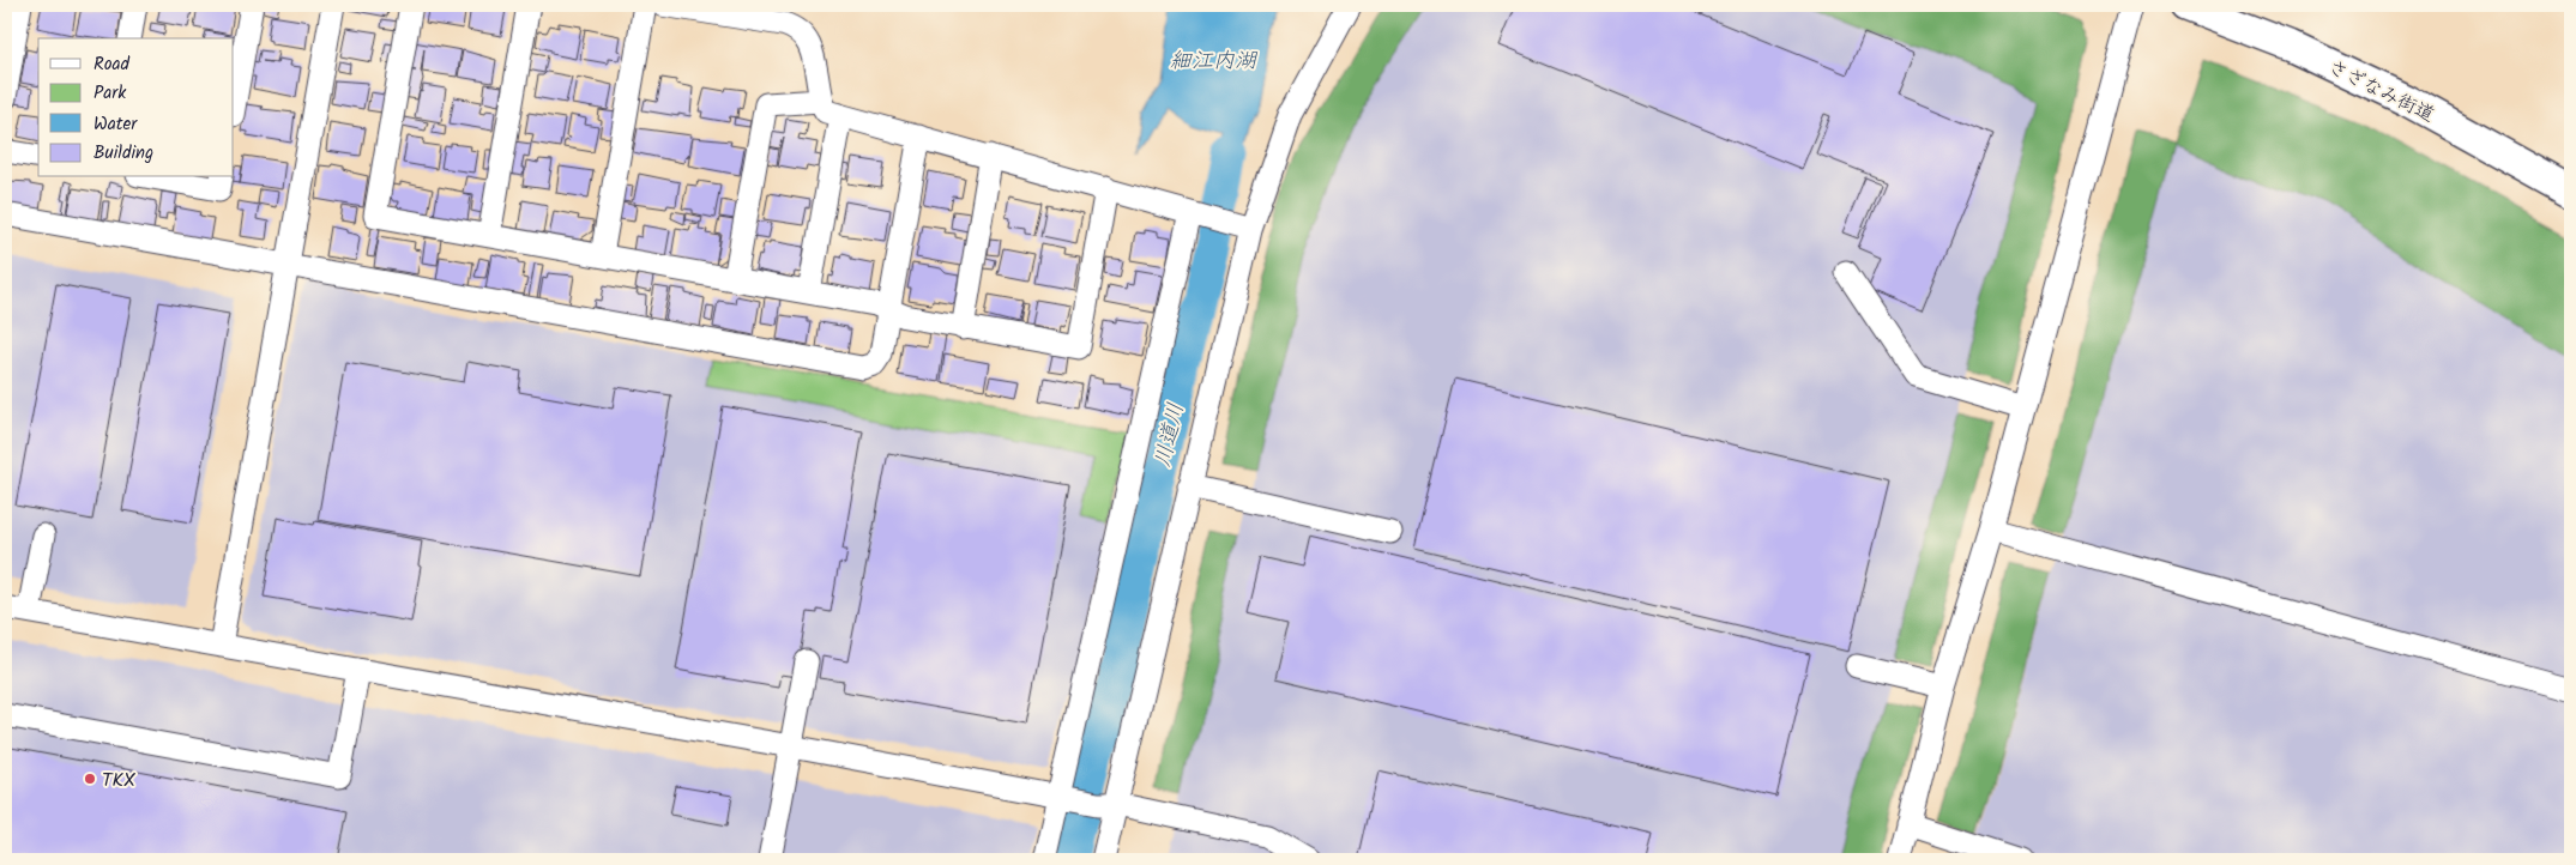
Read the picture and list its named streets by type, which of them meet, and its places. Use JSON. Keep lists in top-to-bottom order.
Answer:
{
  "streets": {
    "main road": ["さざなみ街道"]
  },
  "water": ["細江内湖", "川道川"],
  "places": ["TKX"],
  "legend": [
    "Road",
    "Park",
    "Water",
    "Building"
  ]
}
